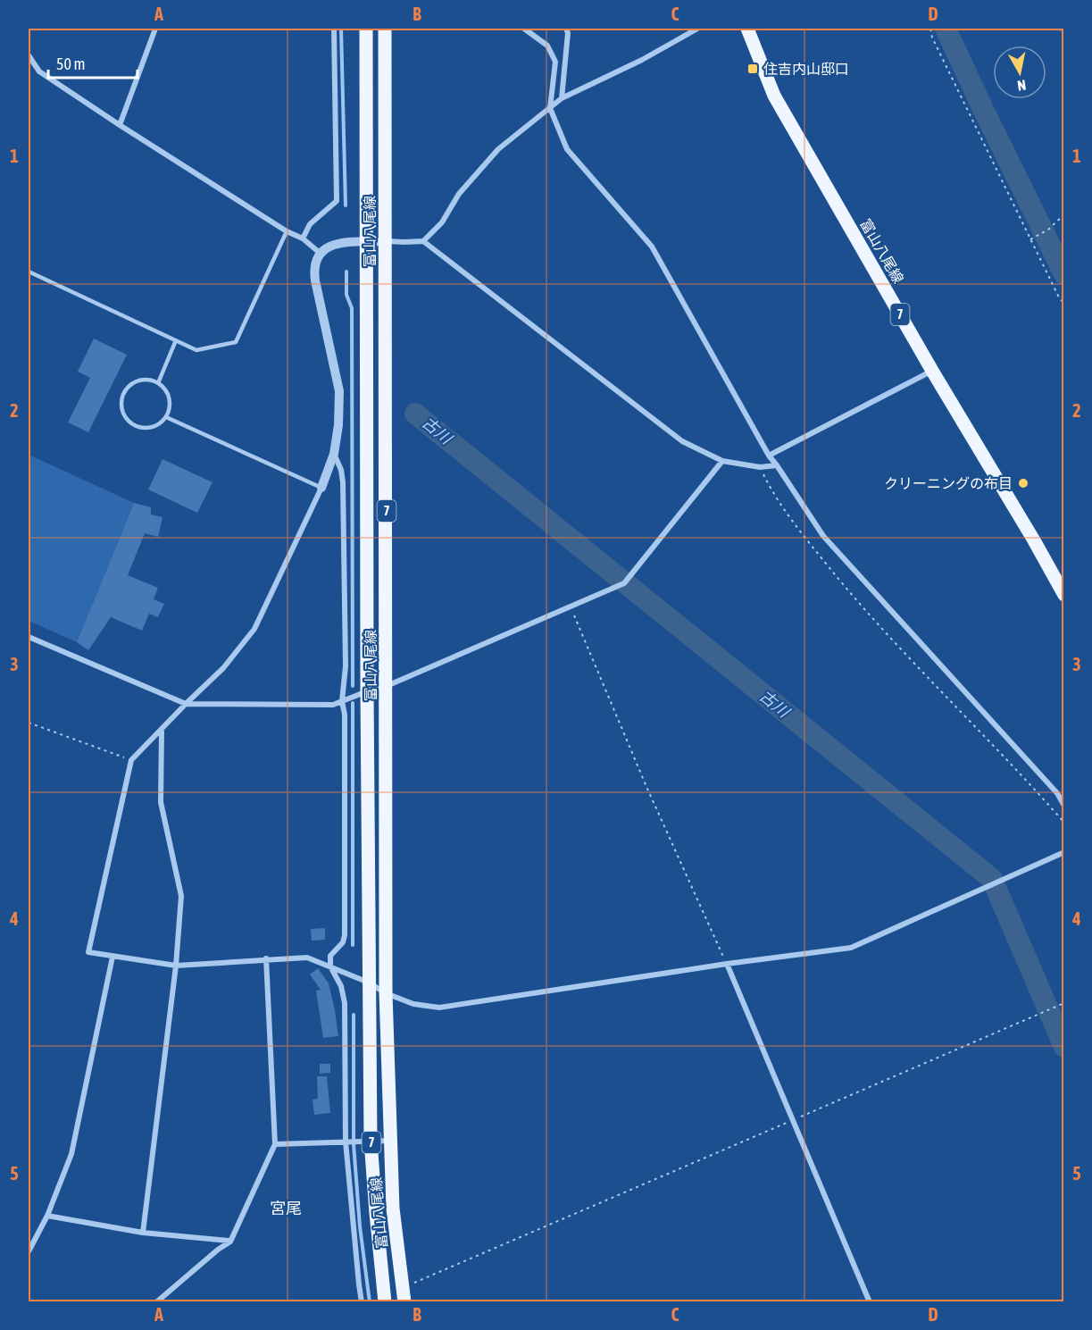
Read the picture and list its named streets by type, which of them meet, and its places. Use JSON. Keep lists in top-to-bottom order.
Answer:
{
  "streets": {
    "main road": ["富山八尾線", "7"]
  },
  "districts": ["宮尾"],
  "water": ["古川"],
  "places": {
    "transit": ["住吉内山邸口"],
    "other": ["クリーニングの布目"]
  },
  "scale_bar": "50 m",
  "north": "bottom",
  "grid": {
    "columns": [
      "A",
      "B",
      "C",
      "D"
    ],
    "rows": [
      "1",
      "2",
      "3",
      "4",
      "5"
    ]
  }
}
